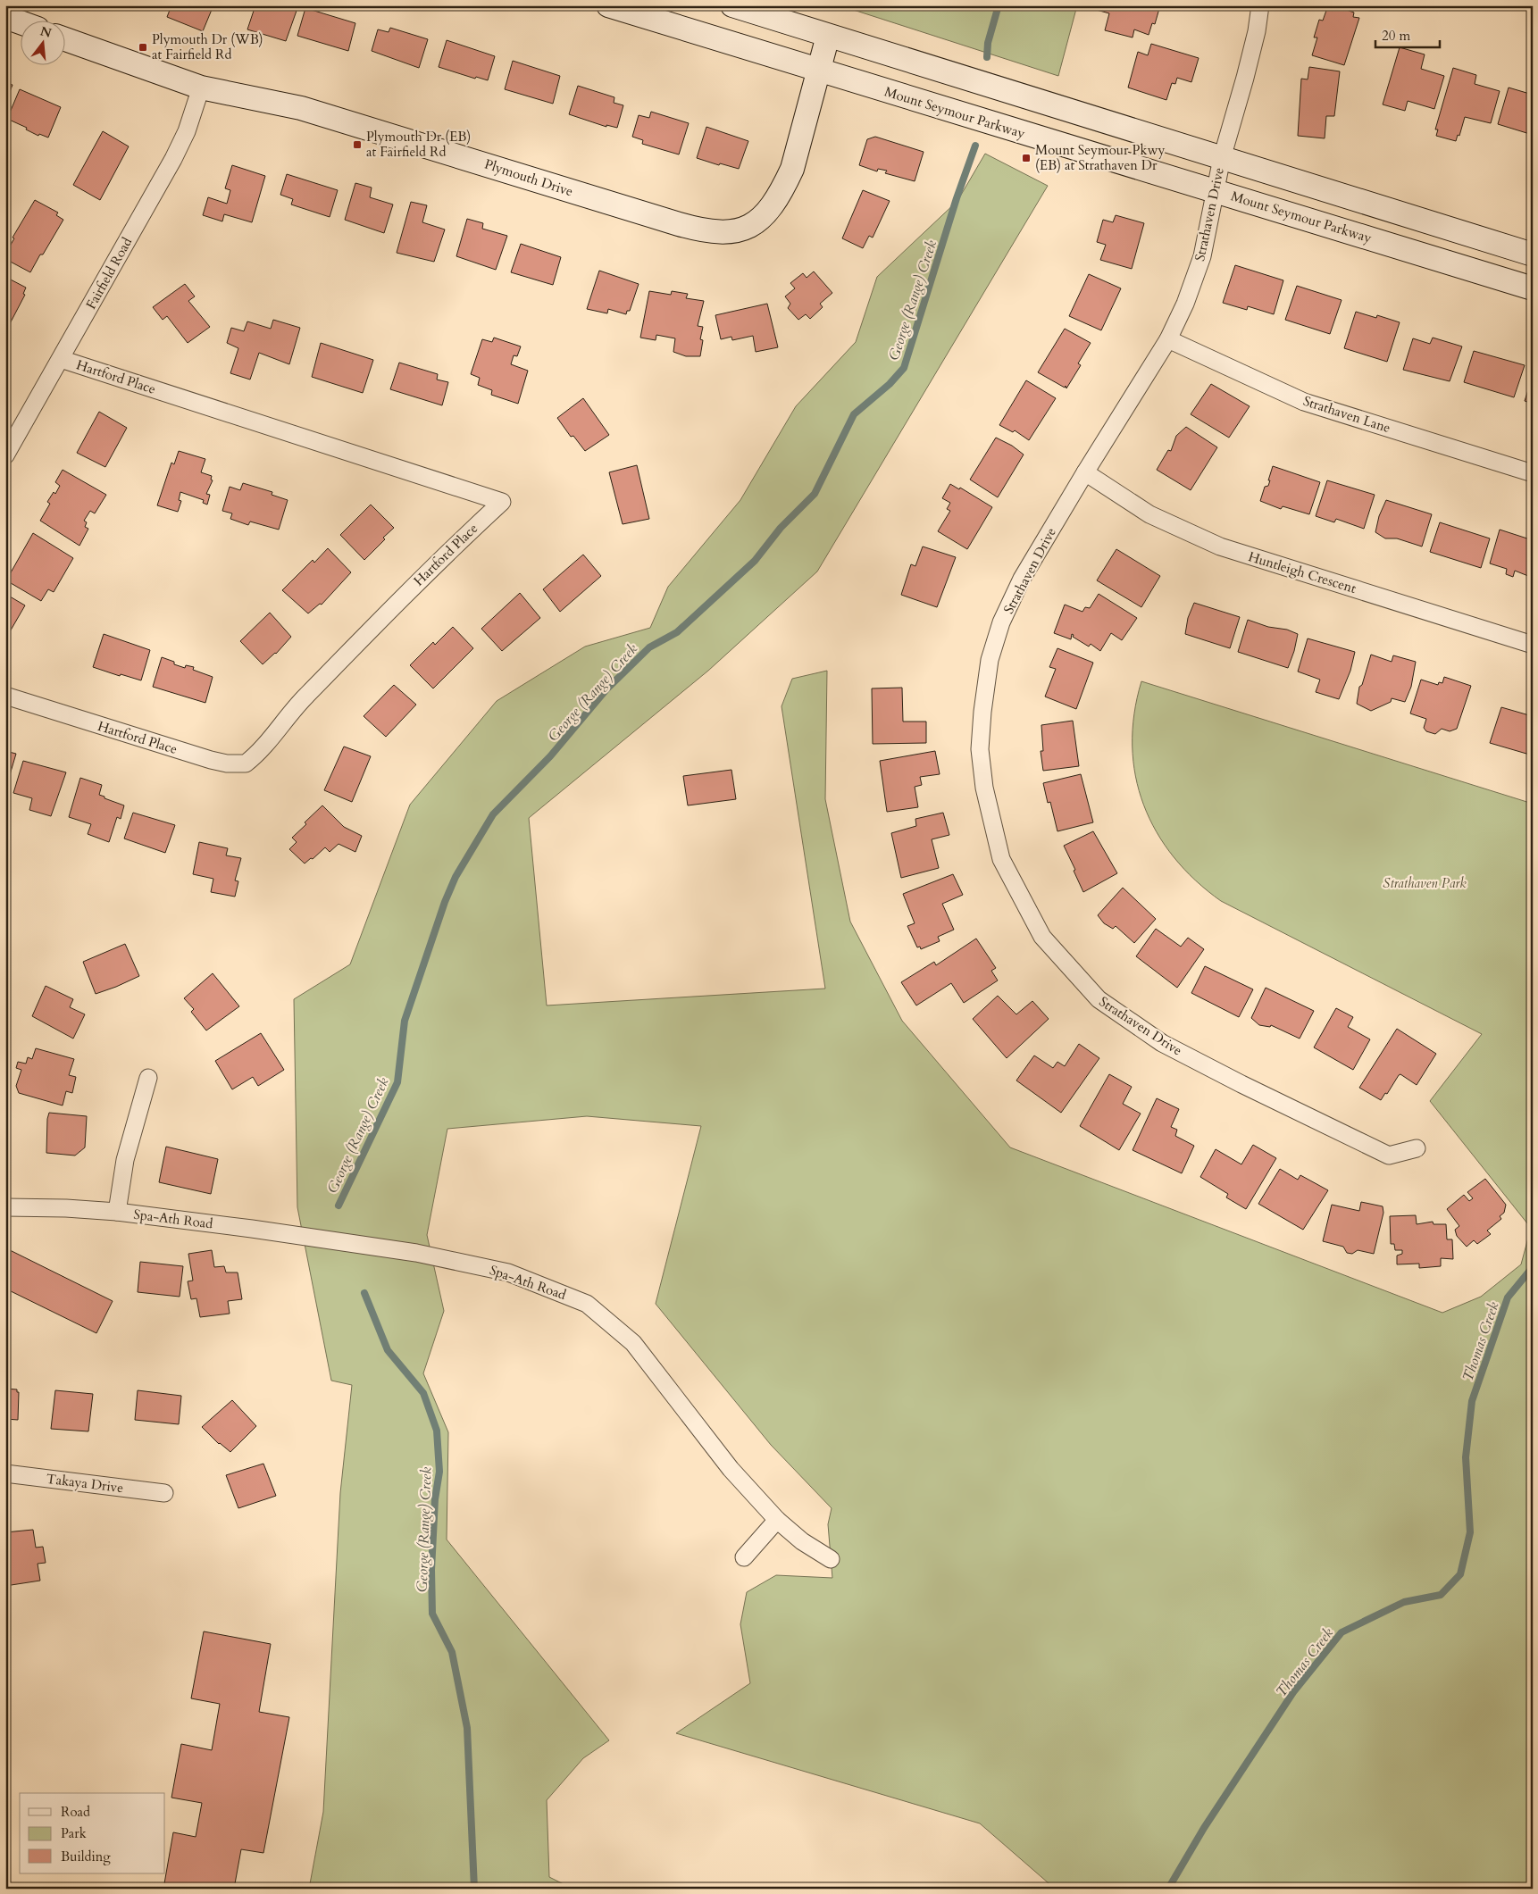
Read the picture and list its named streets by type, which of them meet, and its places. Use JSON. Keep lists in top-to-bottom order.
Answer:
{
  "streets": {
    "main road": ["Mount Seymour Parkway", "Plymouth Drive"],
    "street": [
      "Strathaven Drive",
      "Fairfield Road",
      "Hartford Place",
      "Strathaven Lane",
      "Huntleigh Crescent",
      "Spa-Ath Road",
      "Takaya Drive"
    ]
  },
  "crossings": [
    ["Mount Seymour Parkway", "Plymouth Drive"],
    ["Mount Seymour Parkway", "Strathaven Drive"],
    ["Plymouth Drive", "Fairfield Road"],
    ["Strathaven Drive", "Strathaven Lane"],
    ["Strathaven Drive", "Huntleigh Crescent"],
    ["Fairfield Road", "Hartford Place"]
  ],
  "water": ["George (Range) Creek", "Thomas Creek"],
  "parks": ["Strathaven Park"],
  "places": {
    "transit": ["Plymouth Dr (WB) at Fairfield Rd", "Plymouth Dr (EB) at Fairfield Rd", "Mount Seymour Pkwy (EB) at Strathaven Dr"]
  },
  "legend": ["Road", "Park", "Building"],
  "scale_bar": "20 m",
  "north": "top"
}
